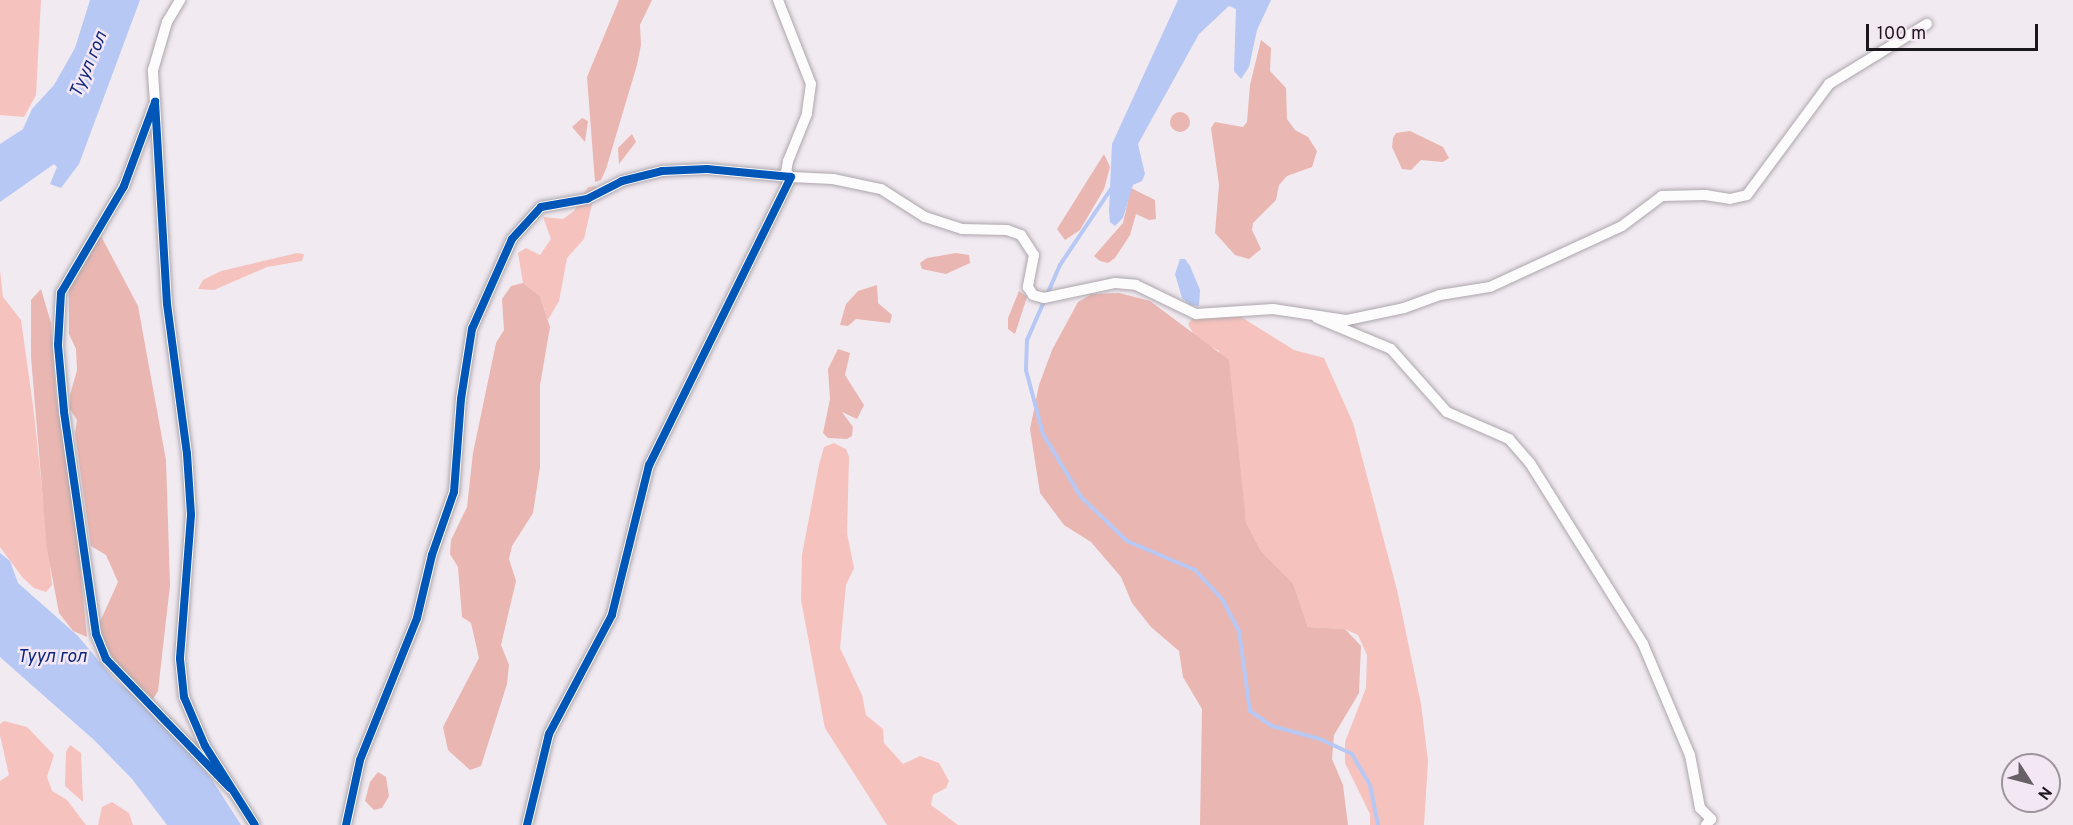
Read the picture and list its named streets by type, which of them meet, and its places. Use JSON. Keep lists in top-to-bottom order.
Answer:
{
  "water": ["Туул гол"],
  "scale_bar": "100 m",
  "north": "bottom right"
}
